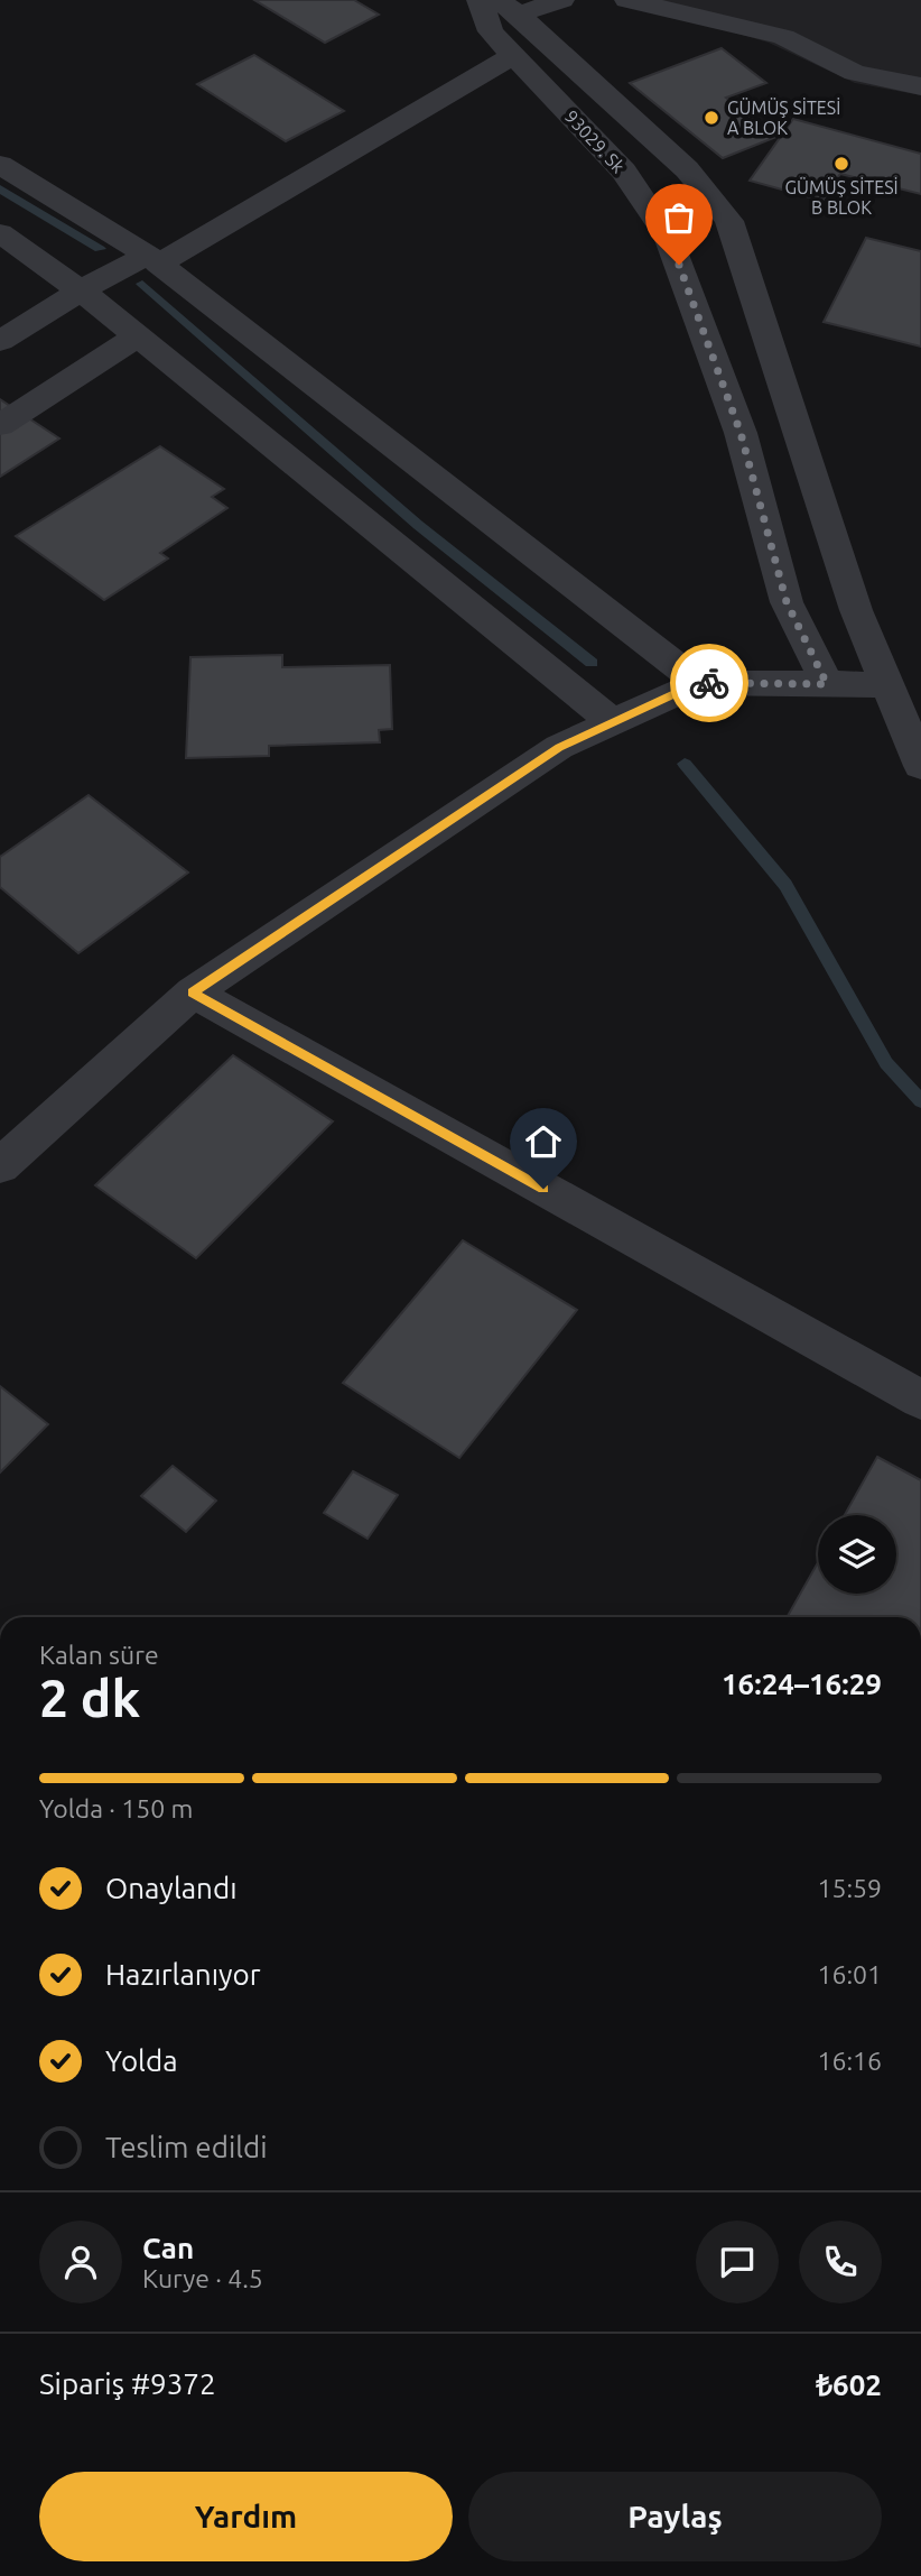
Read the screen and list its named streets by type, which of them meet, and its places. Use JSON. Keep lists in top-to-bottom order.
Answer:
{
  "streets": {
    "street": ["93029. Sk"]
  },
  "places": ["GÜMÜŞ SİTESİ A BLOK", "GÜMÜŞ SİTESİ B BLOK"],
  "page": {
    "heading": ["2 dk", "Kalan süre", "16:24–16:29"],
    "panel": [
      "Can",
      "Kurye · 4.5",
      "Sipariş #9372",
      "₺602"
    ],
    "bar": "Yolda · 150 m",
    "list": [
      ["Onaylandı", "15:59"],
      ["Hazırlanıyor", "16:01"],
      ["Yolda", "16:16"],
      "Teslim edildi"
    ],
    "buttons": ["Yardım", "Paylaş"]
  }
}
